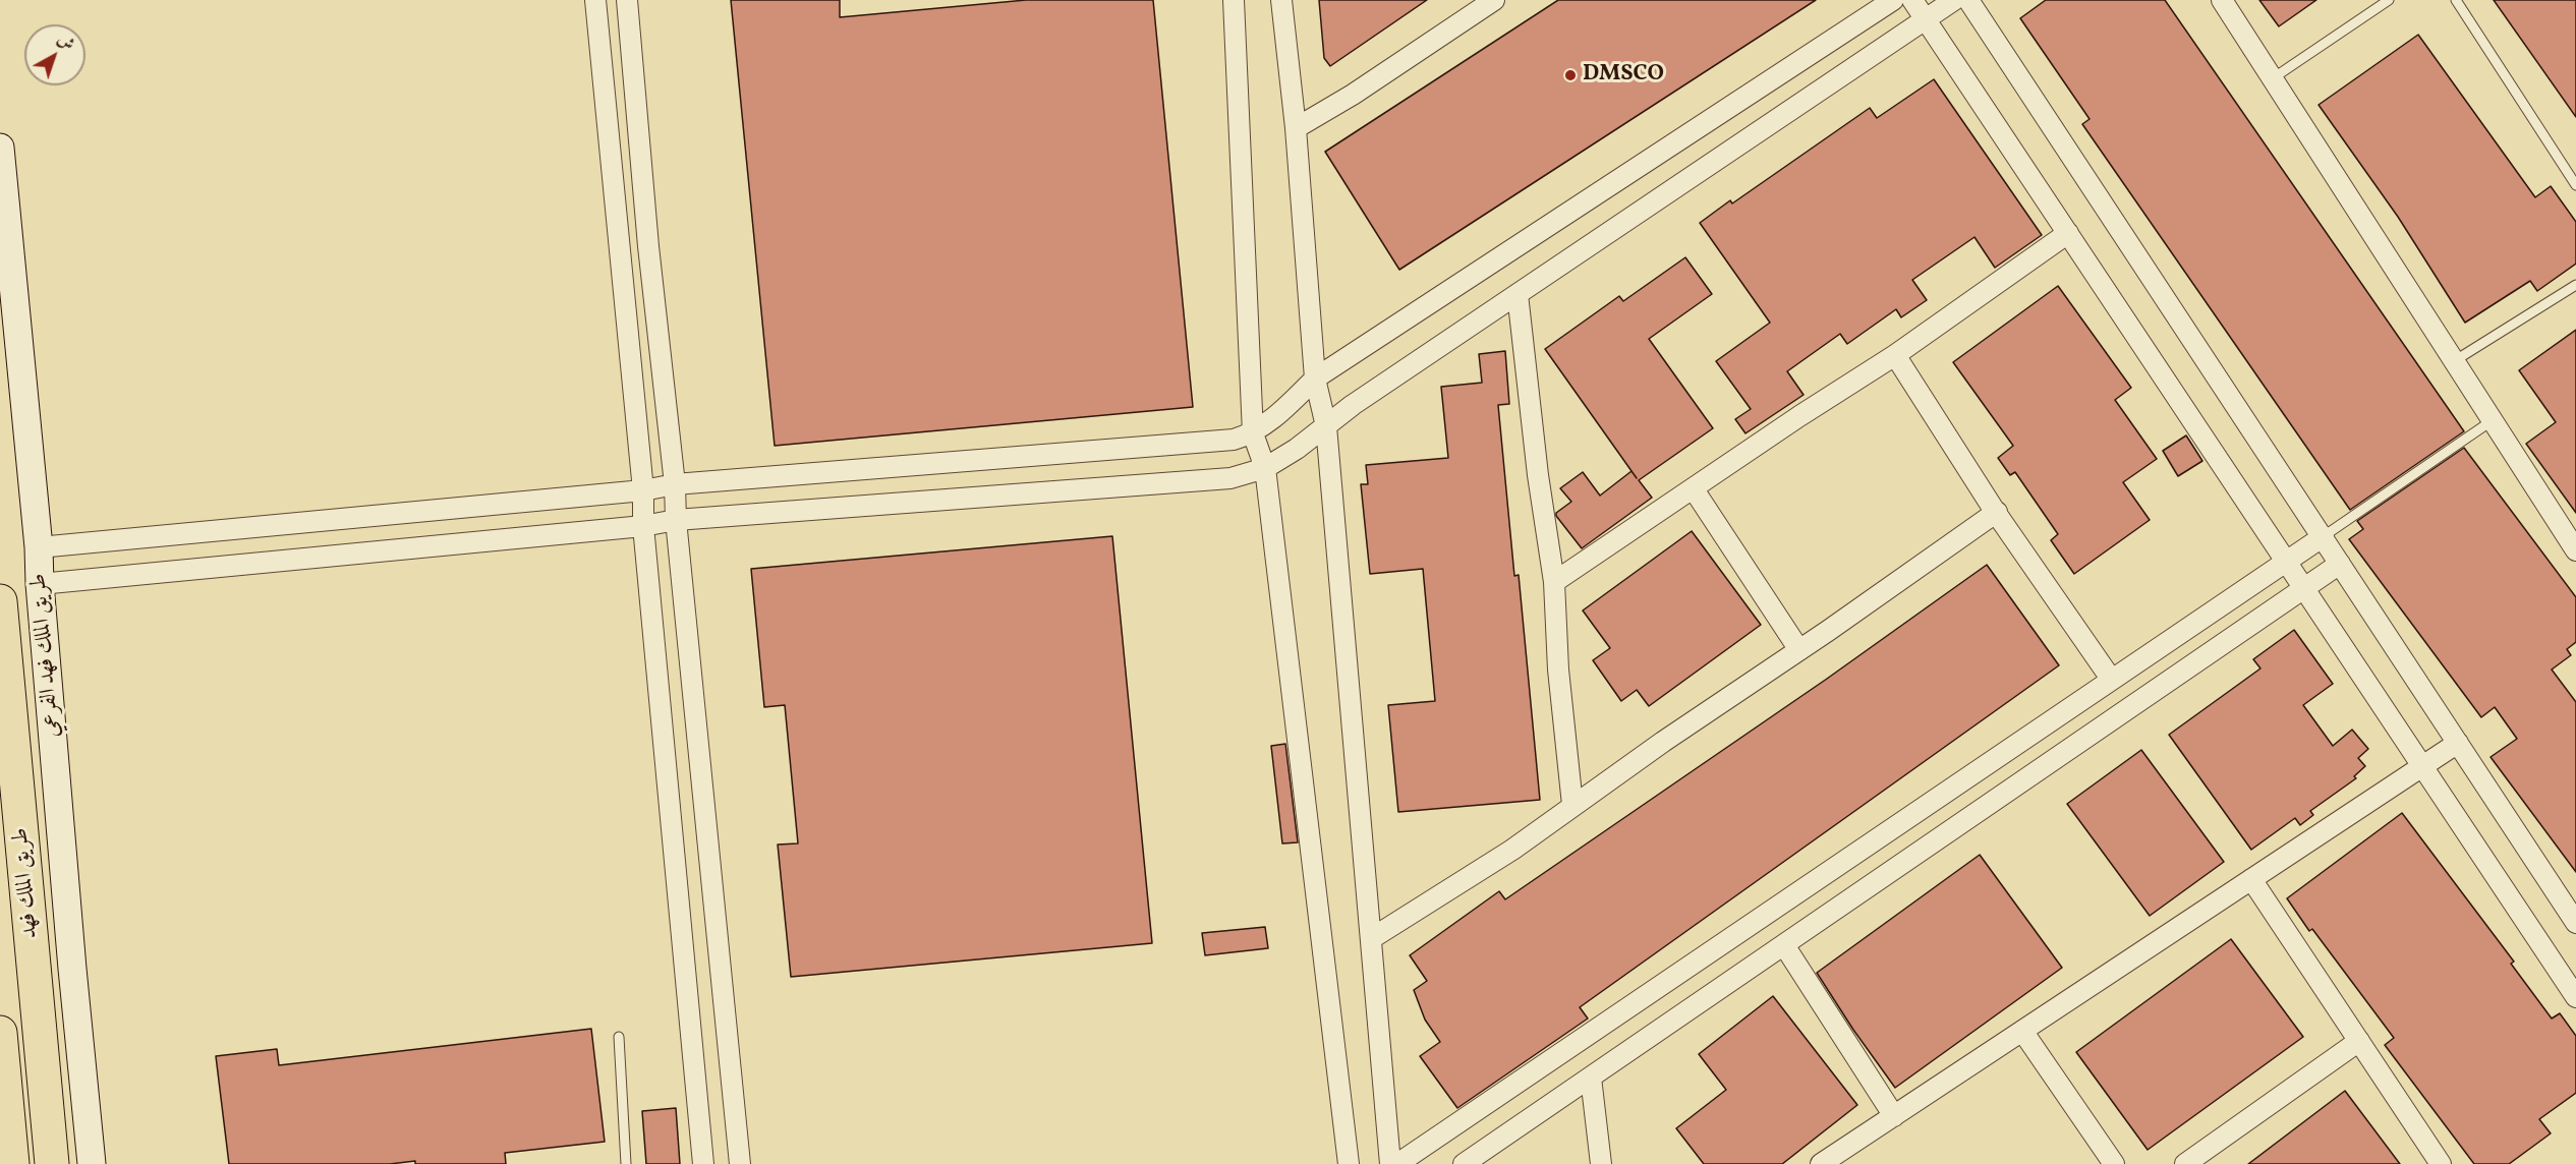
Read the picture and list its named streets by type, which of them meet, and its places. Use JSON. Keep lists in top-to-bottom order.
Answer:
{
  "streets": {
    "highway": ["طريق الملك فهد"],
    "main road": ["طريق الملك فهد الفرعي"]
  },
  "places": ["DMSCO"],
  "north": "top right"
}
